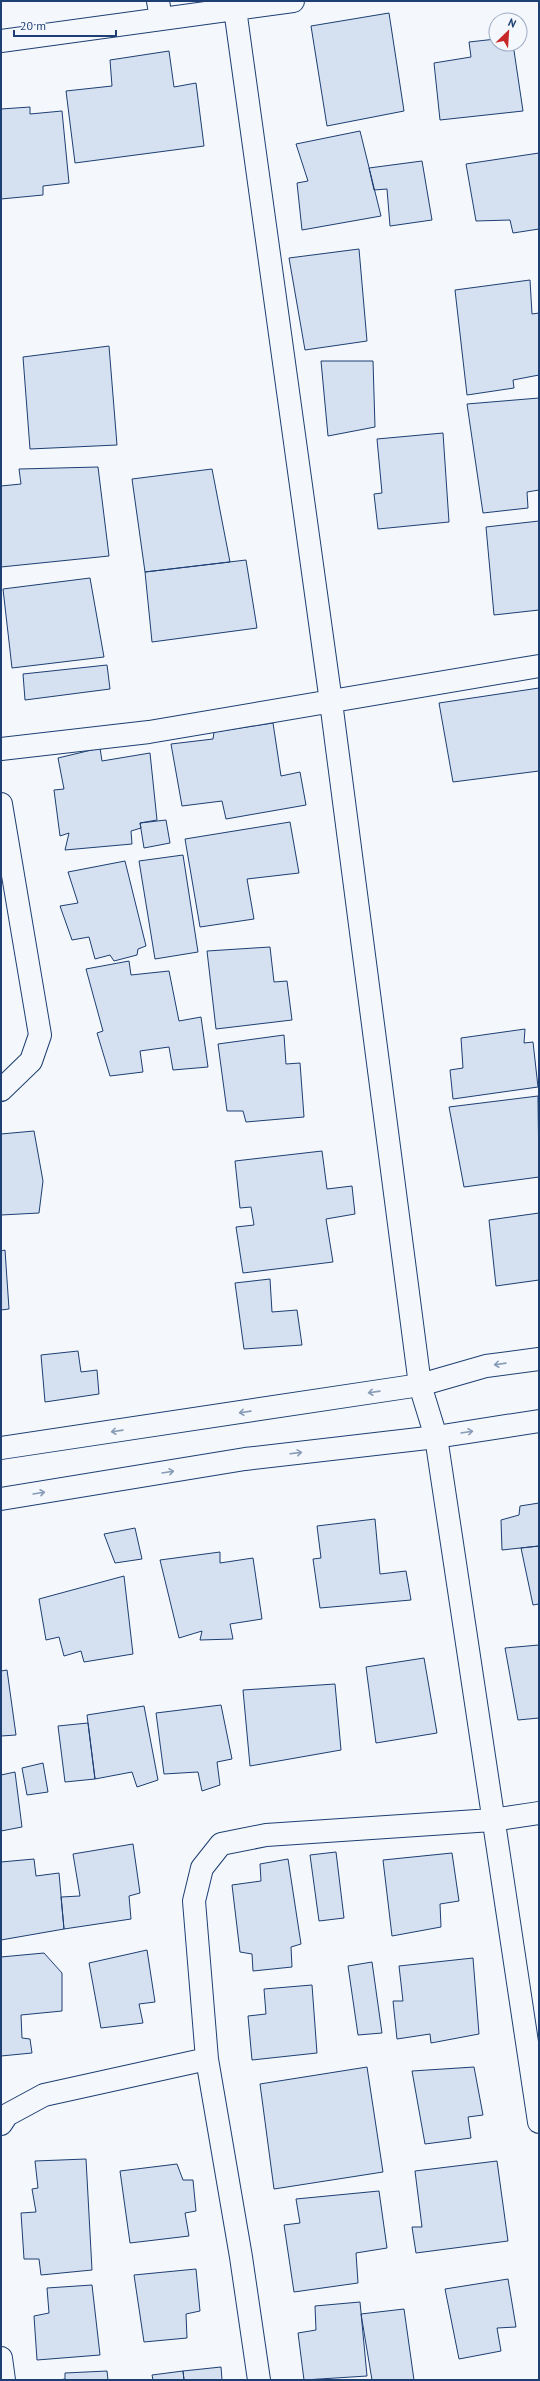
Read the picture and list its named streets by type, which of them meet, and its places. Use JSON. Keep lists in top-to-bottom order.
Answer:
{
  "scale_bar": "20 m",
  "north": "top right"
}
